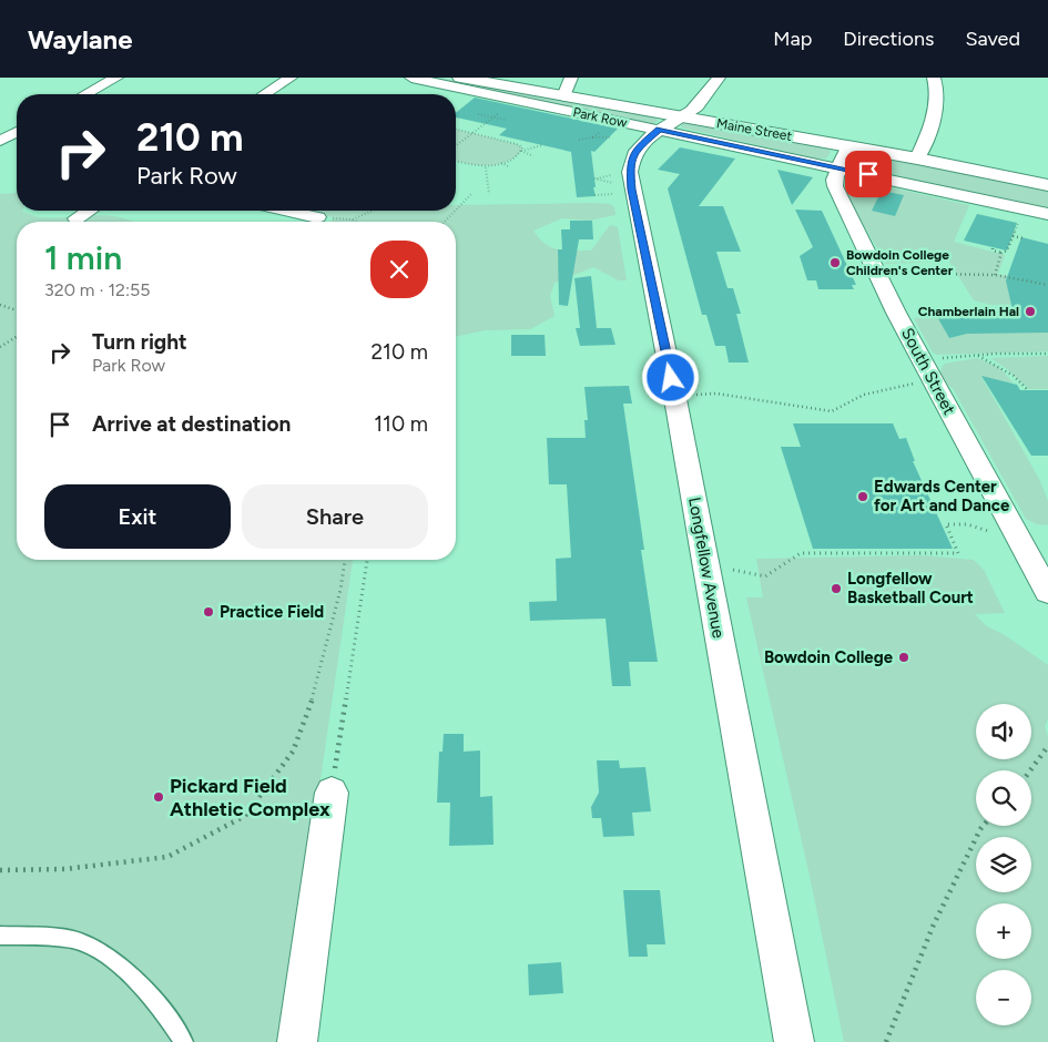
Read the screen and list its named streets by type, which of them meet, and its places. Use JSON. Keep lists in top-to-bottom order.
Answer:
{
  "streets": {
    "street": [
      "Park Row",
      "Maine Street",
      "South Street",
      "Longfellow Avenue"
    ]
  },
  "crossings": [
    ["Park Row", "Maine Street"],
    ["Park Row", "South Street"],
    ["Park Row", "Longfellow Avenue"],
    ["Maine Street", "South Street"],
    ["Maine Street", "Longfellow Avenue"]
  ],
  "places": [
    "Bowdoin College Children's Center",
    "Chamberlain Hal",
    "Edwards Center for Art and Dance",
    "Longfellow Basketball Court",
    "Practice Field",
    "Bowdoin College",
    "Pickard Field Athletic Complex"
  ],
  "page": {
    "header": "Waylane",
    "nav": ["Map", "Directions", "Saved"],
    "turn": ["210 m", "Park Row"],
    "heading": ["1 min", "320 m · 12:55"],
    "list": [
      {
        "name": "Turn right",
        "note": "Park Row",
        "value": "210 m"
      },
      {
        "name": "Arrive at destination",
        "value": "110 m"
      }
    ],
    "buttons": ["Exit", "Share"],
    "map_buttons": ["+", "−"]
  }
}
